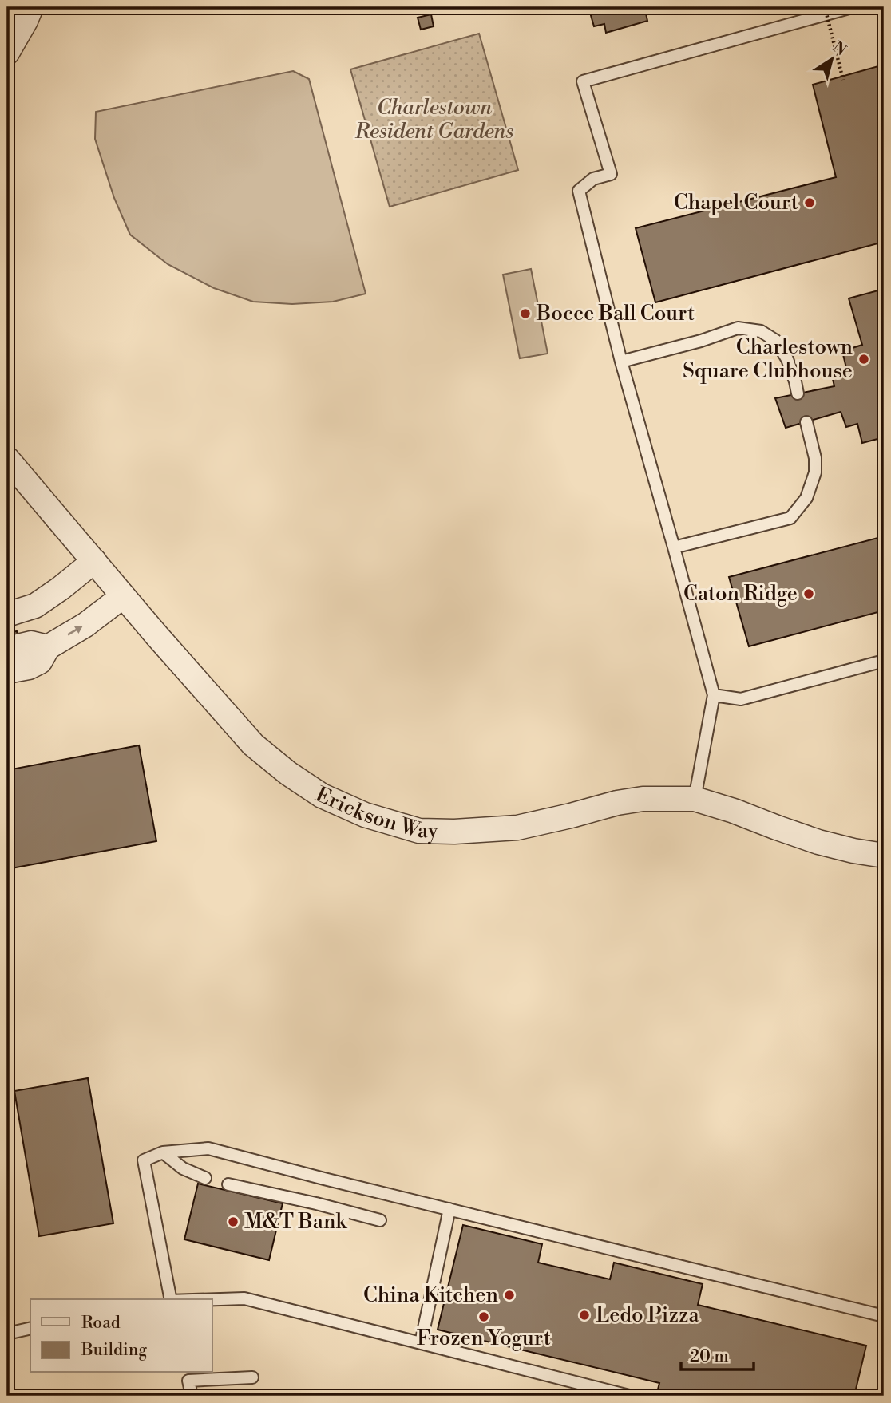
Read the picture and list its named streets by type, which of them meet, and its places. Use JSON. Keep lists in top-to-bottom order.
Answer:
{
  "streets": {
    "street": ["Erickson Way"]
  },
  "parks": ["Charlestown Resident Gardens"],
  "places": [
    "Chapel Court",
    "Bocce Ball Court",
    "Charlestown Square Clubhouse",
    "Caton Ridge",
    "M&T Bank",
    "China Kitchen",
    "Ledo Pizza",
    "Frozen Yogurt"
  ],
  "legend": ["Road", "Building"],
  "scale_bar": "20 m",
  "north": "top right"
}
